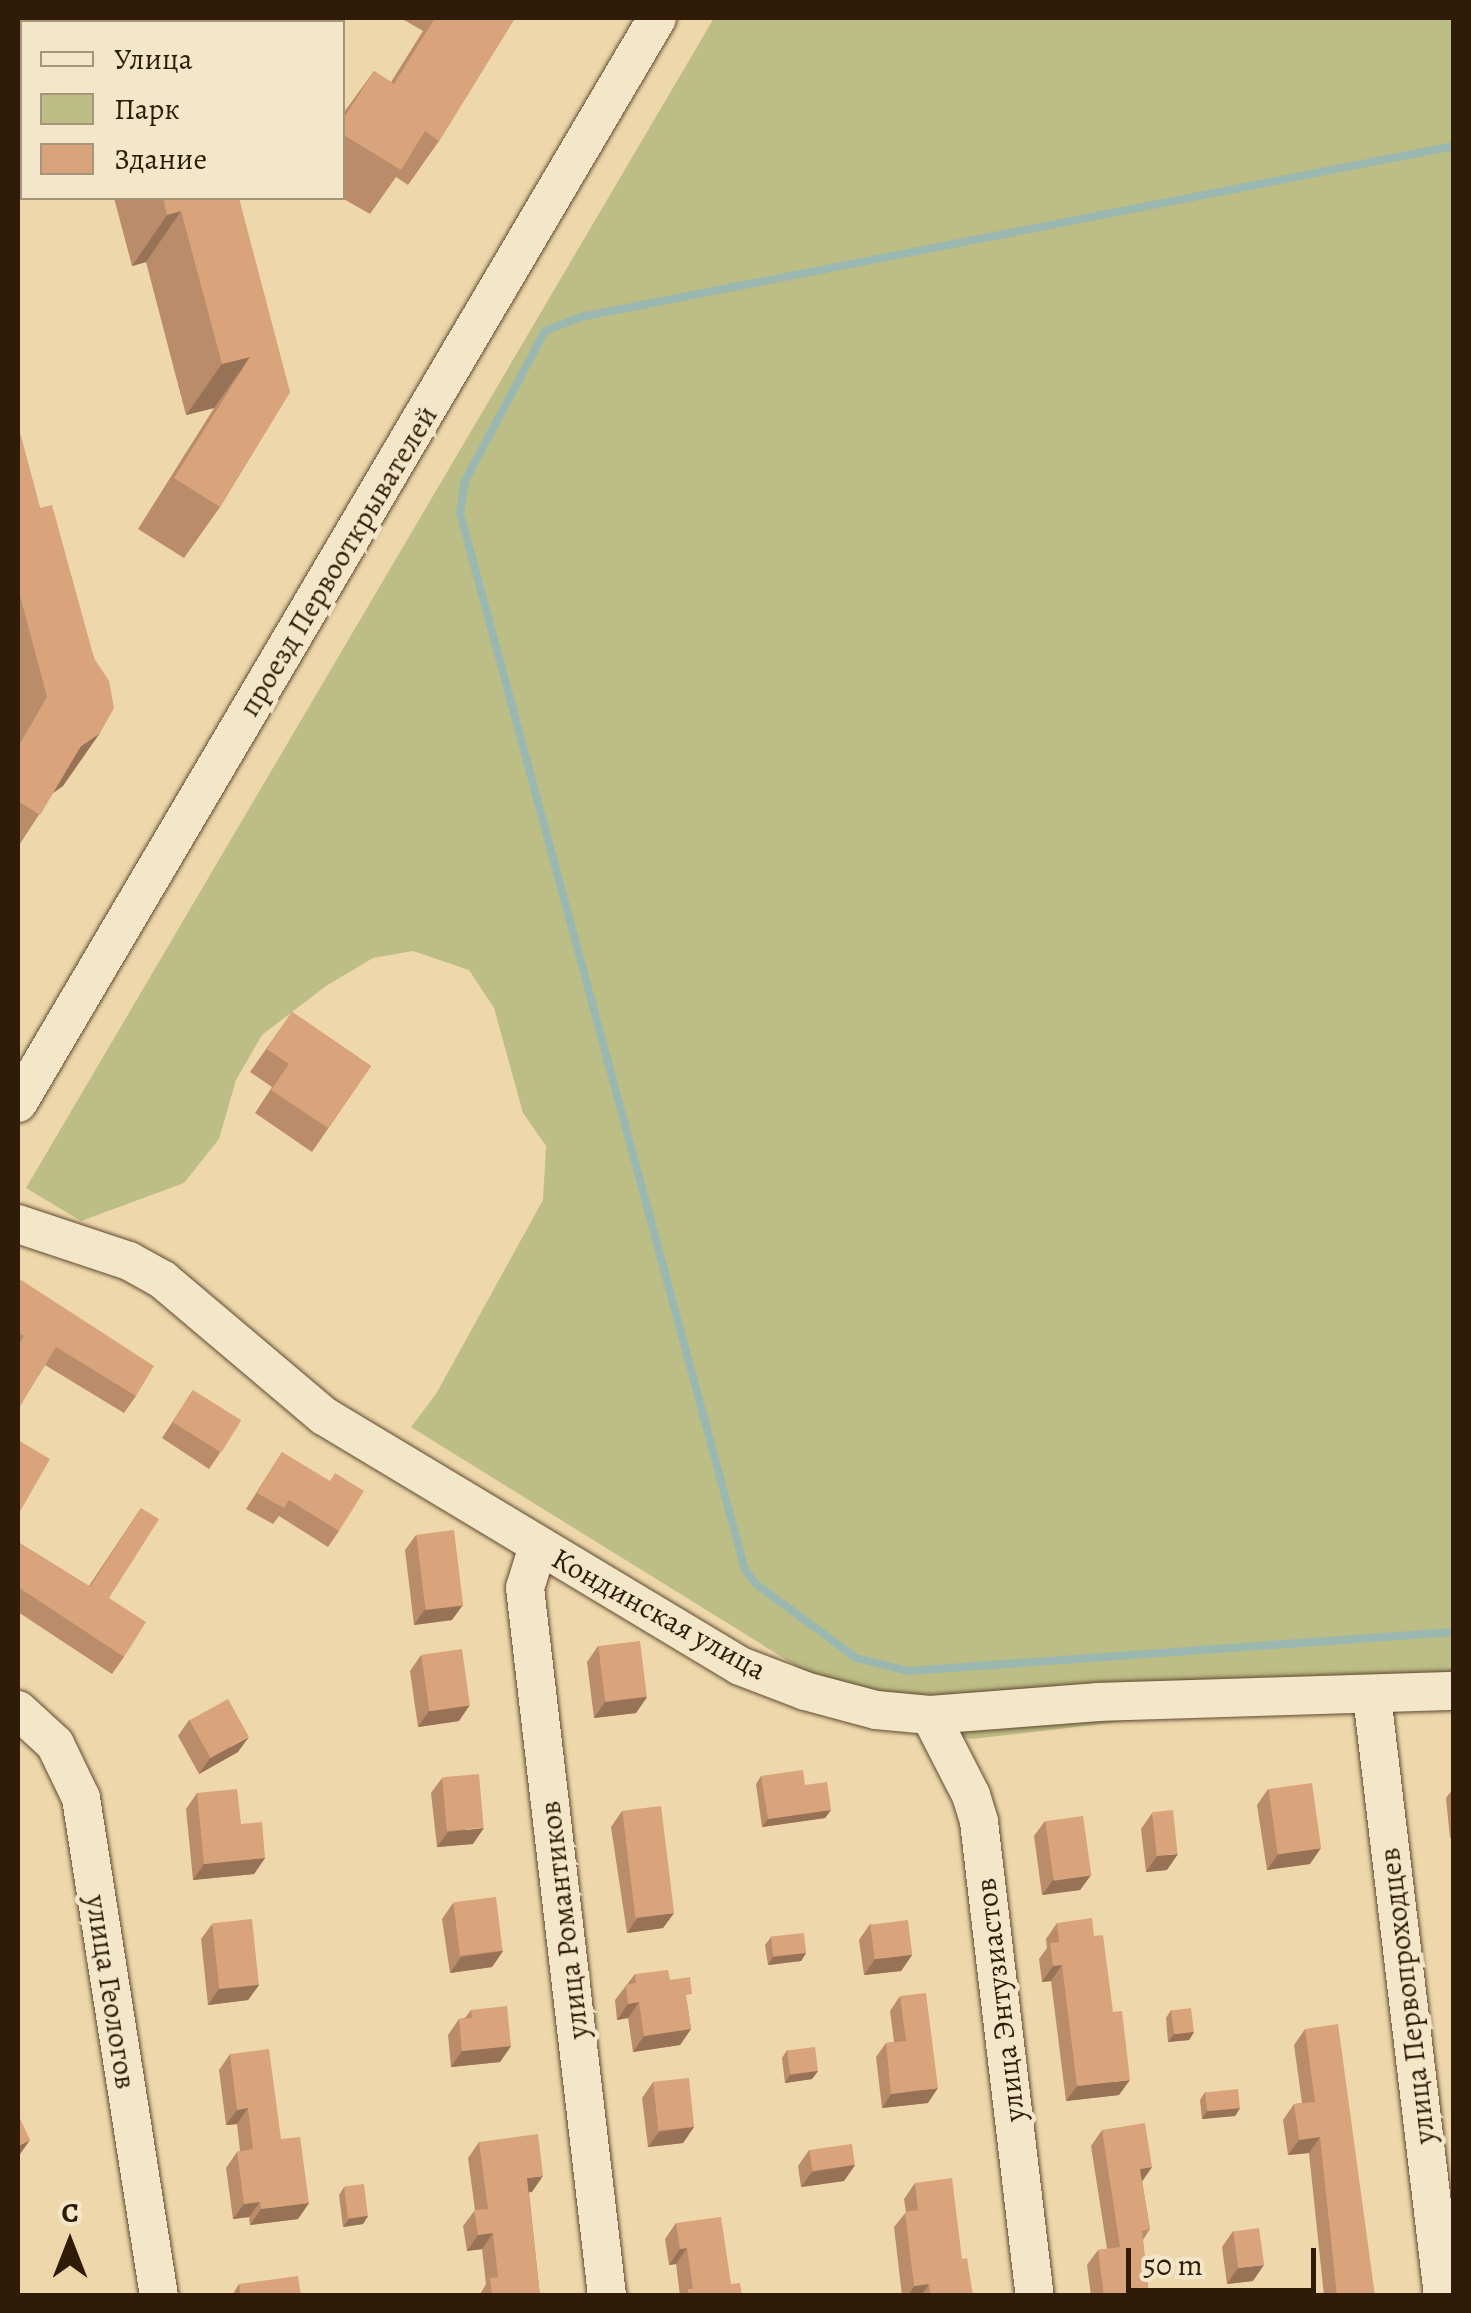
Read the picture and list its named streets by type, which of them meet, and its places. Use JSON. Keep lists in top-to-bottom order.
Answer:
{
  "streets": {
    "street": [
      "проезд Первооткрывателей",
      "Кондинская улица",
      "улица Романтиков",
      "улица Геологов",
      "улица Первопроходцев",
      "улица Энтузиастов"
    ]
  },
  "crossings": [
    ["Кондинская улица", "улица Романтиков"],
    ["Кондинская улица", "улица Первопроходцев"],
    ["Кондинская улица", "улица Энтузиастов"]
  ],
  "legend": ["Улица", "Парк", "Здание"],
  "scale_bar": "50 m",
  "north": "top"
}
